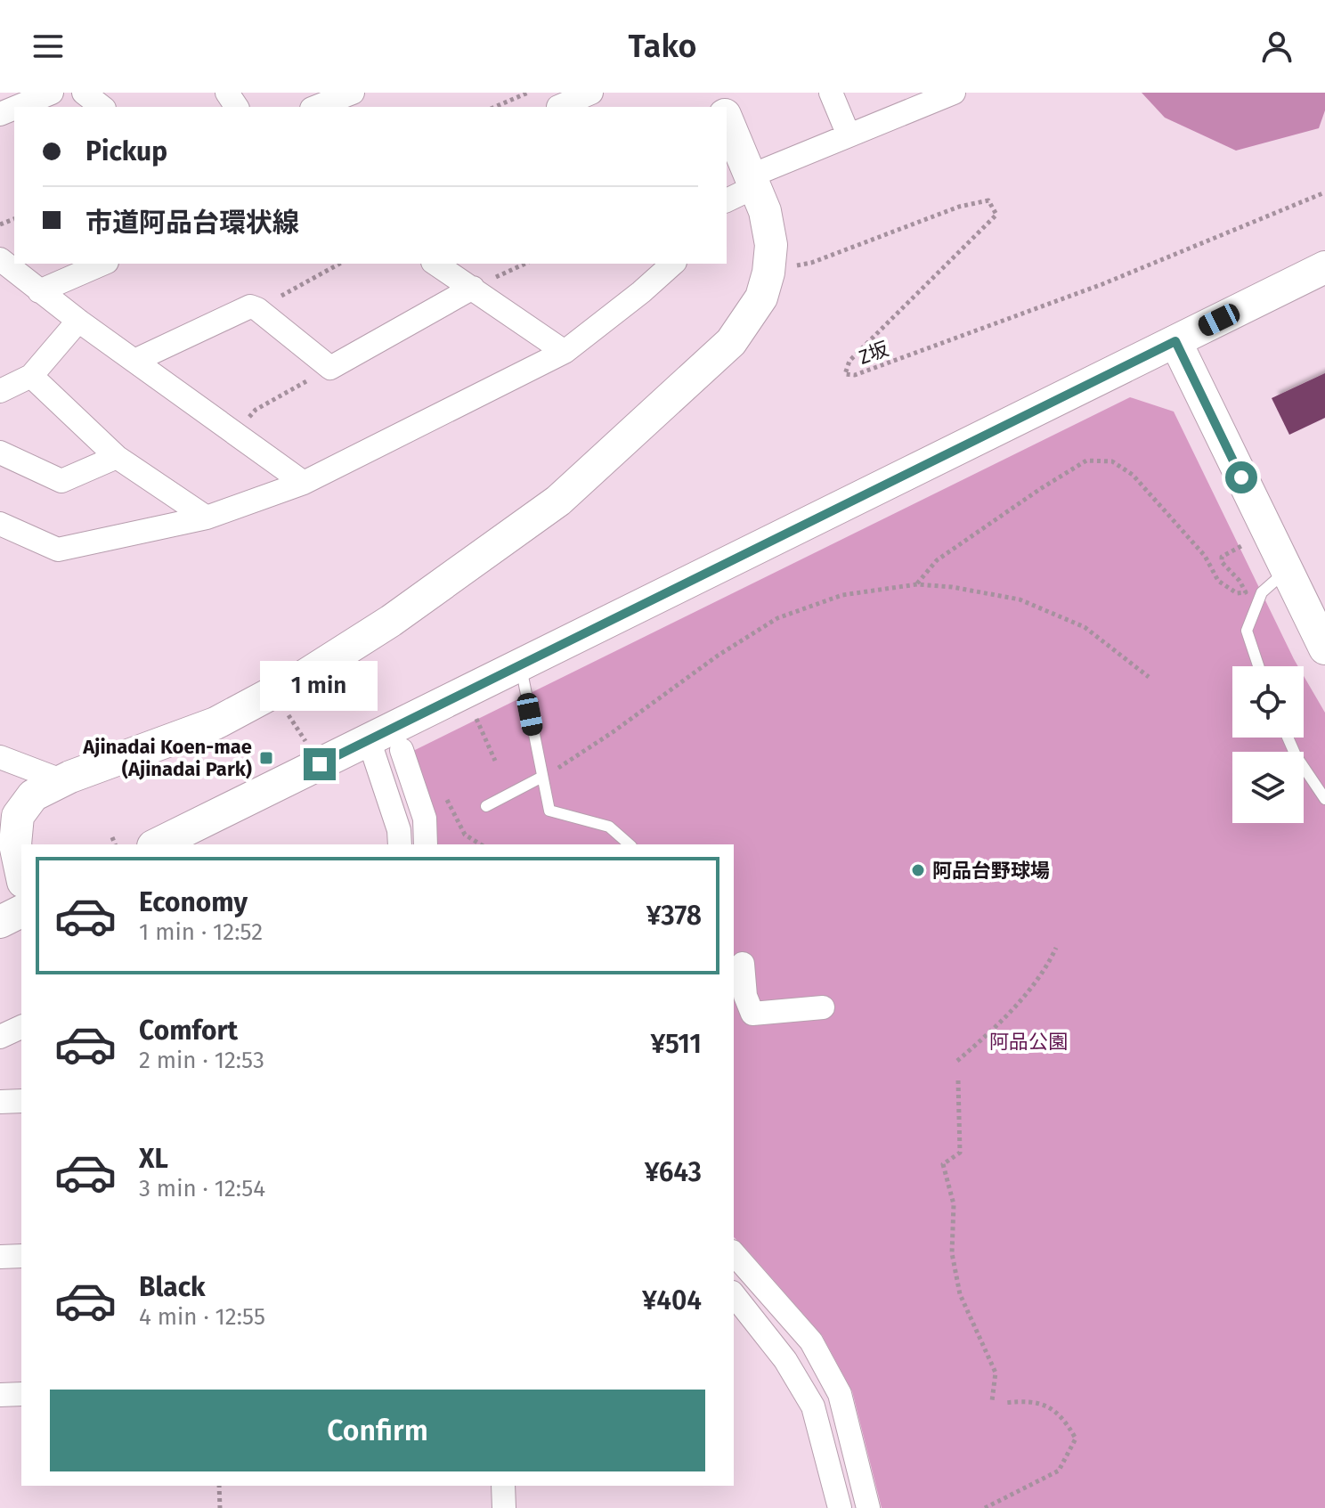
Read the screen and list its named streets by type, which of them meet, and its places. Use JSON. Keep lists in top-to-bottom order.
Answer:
{
  "streets": {
    "path": ["Z坂"]
  },
  "parks": ["阿品公園"],
  "places": {
    "transit": ["Ajinadai Koen-mae (Ajinadai Park)"],
    "other": ["阿品台野球場"]
  },
  "page": {
    "header": "Tako",
    "banner": ["Pickup", "市道阿品台環状線"],
    "bubble": "1 min",
    "list": [
      {
        "name": "Economy",
        "note": "1 min · 12:52",
        "value": "¥378"
      },
      {
        "name": "Comfort",
        "note": "2 min · 12:53",
        "value": "¥511"
      },
      {
        "name": "XL",
        "note": "3 min · 12:54",
        "value": "¥643"
      },
      {
        "name": "Black",
        "note": "4 min · 12:55",
        "value": "¥404"
      }
    ],
    "buttons": "Confirm"
  }
}
